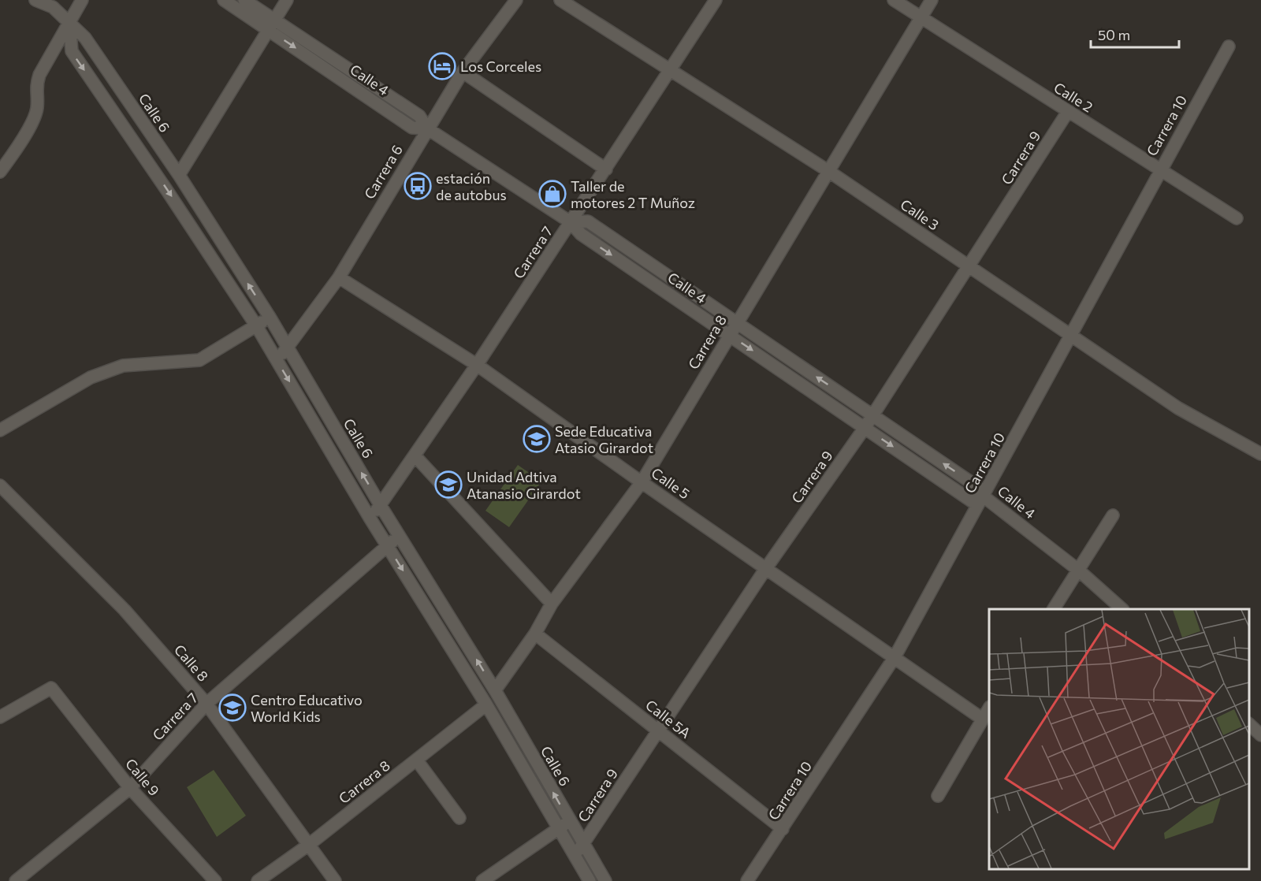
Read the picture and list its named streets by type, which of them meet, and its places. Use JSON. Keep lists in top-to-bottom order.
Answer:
{
  "streets": {
    "street": [
      "Calle 4",
      "Calle 2",
      "Calle 6",
      "Carrera 10",
      "Carrera 9",
      "Carrera 6",
      "Calle 3",
      "Carrera 7",
      "Carrera 8",
      "Calle 5",
      "Calle 8",
      "Calle 5A",
      "Calle 9"
    ]
  },
  "crossings": [
    ["Calle 4", "Carrera 10"],
    ["Calle 4", "Carrera 9"],
    ["Calle 4", "Carrera 6"],
    ["Calle 4", "Carrera 7"],
    ["Calle 4", "Carrera 8"],
    ["Calle 2", "Carrera 10"],
    ["Calle 2", "Carrera 9"],
    ["Calle 2", "Carrera 8"],
    ["Calle 6", "Carrera 9"],
    ["Calle 6", "Carrera 6"],
    ["Calle 6", "Carrera 7"],
    ["Calle 6", "Carrera 8"],
    ["Carrera 10", "Calle 3"],
    ["Carrera 10", "Calle 5"],
    ["Carrera 10", "Calle 5A"],
    ["Carrera 9", "Calle 3"],
    ["Carrera 9", "Calle 5"],
    ["Carrera 9", "Calle 5A"],
    ["Carrera 6", "Calle 5"],
    ["Calle 3", "Carrera 7"],
    ["Calle 3", "Carrera 8"],
    ["Carrera 7", "Calle 5"],
    ["Carrera 7", "Calle 8"],
    ["Carrera 7", "Calle 9"],
    ["Carrera 8", "Calle 5"],
    ["Carrera 8", "Calle 8"],
    ["Carrera 8", "Calle 5A"]
  ],
  "places": {
    "hotel": ["Los Corceles"],
    "bus stop": ["estación de autobus"],
    "shop": ["Taller de motores 2 T Muñoz"],
    "school or university": ["Sede Educativa Atasio Girardot", "Unidad Adtiva Atanasio Girardot", "Centro Educativo World Kids"]
  },
  "scale_bar": "50 m"
}
